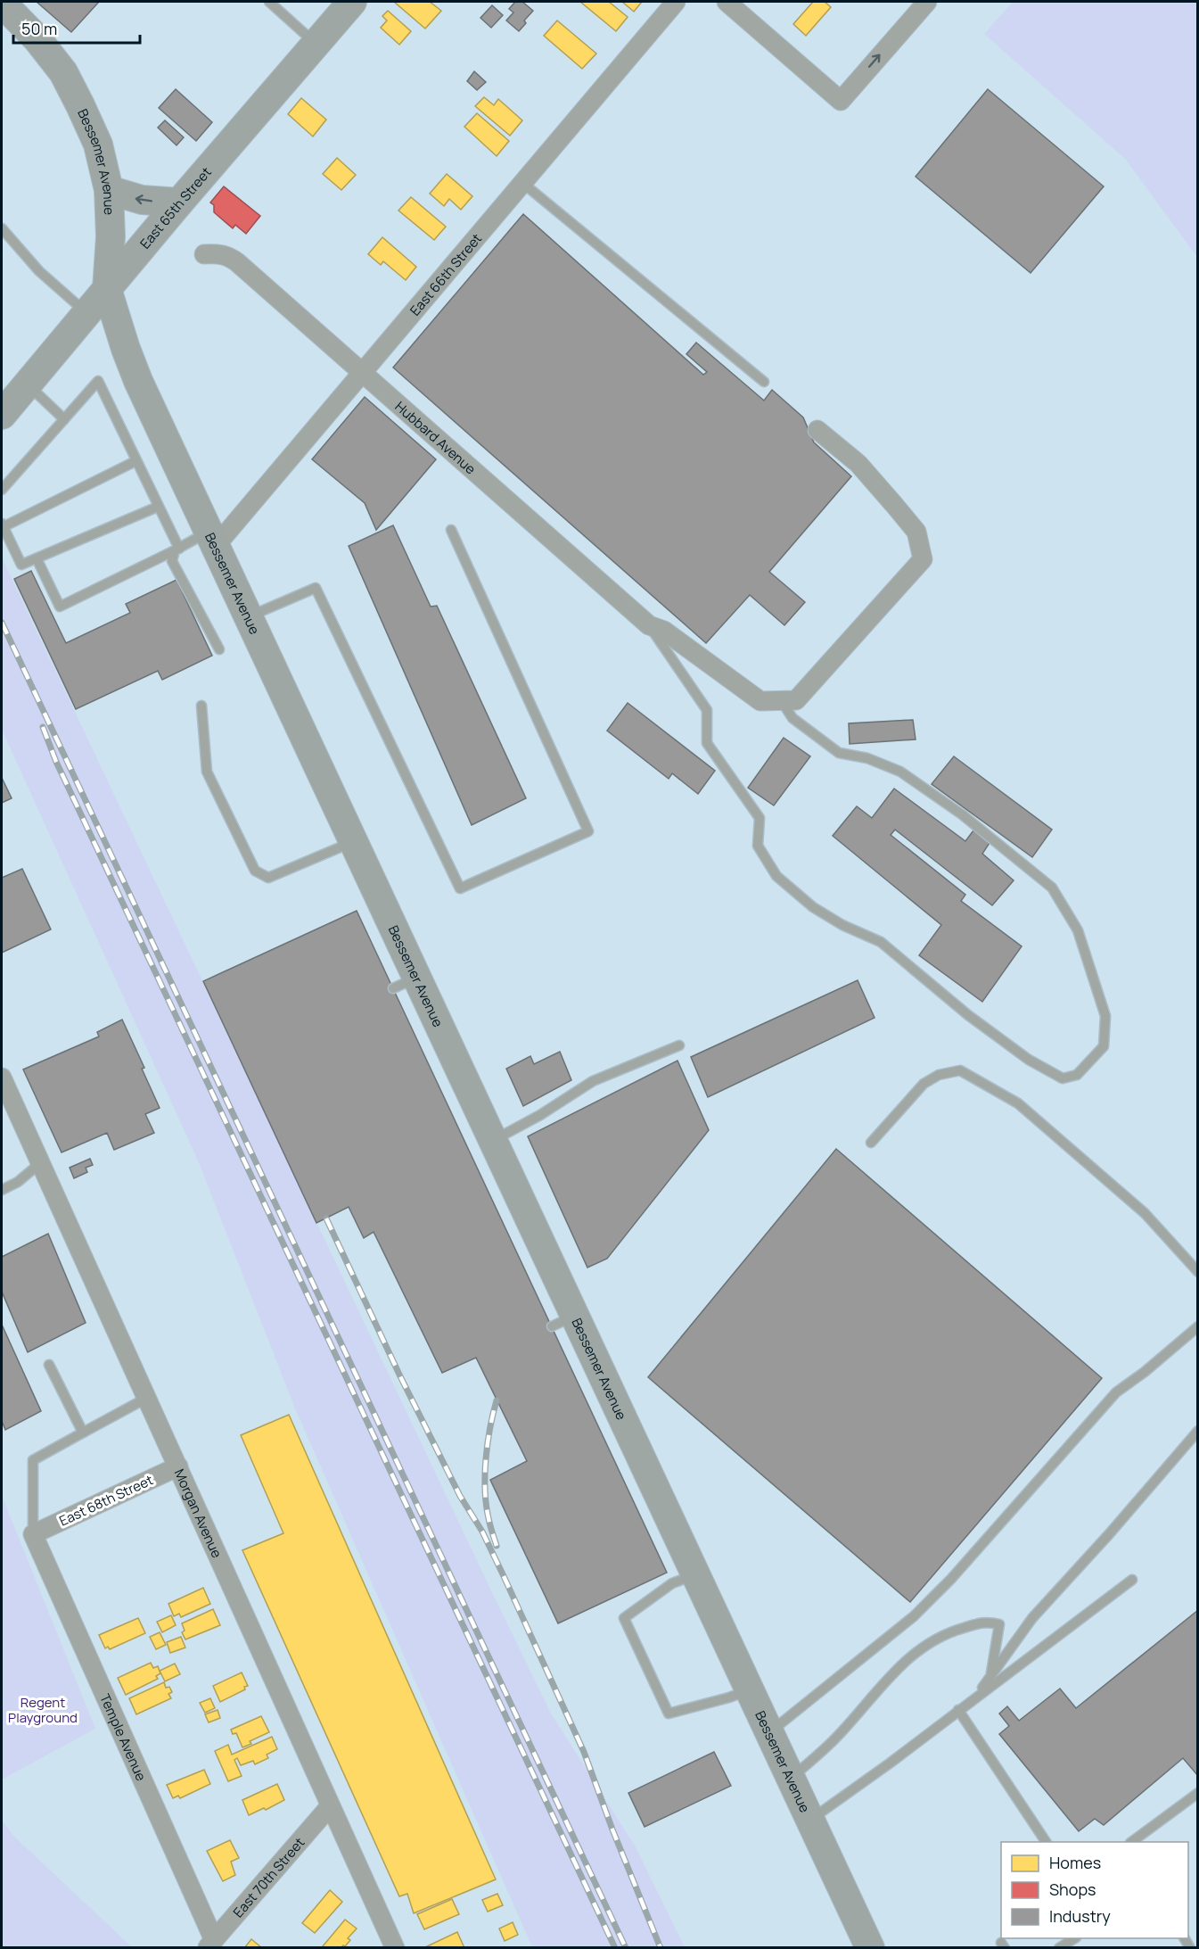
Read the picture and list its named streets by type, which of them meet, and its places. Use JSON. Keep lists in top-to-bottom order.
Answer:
{
  "streets": {
    "street": [
      "Bessemer Avenue",
      "East 65th Street",
      "East 66th Street",
      "Hubbard Avenue",
      "East 68th Street",
      "Morgan Avenue",
      "Temple Avenue",
      "East 70th Street"
    ]
  },
  "crossings": [
    ["Bessemer Avenue", "East 65th Street"],
    ["Bessemer Avenue", "East 66th Street"],
    ["East 66th Street", "Hubbard Avenue"],
    ["East 68th Street", "Morgan Avenue"],
    ["East 68th Street", "Temple Avenue"],
    ["Morgan Avenue", "East 70th Street"],
    ["Temple Avenue", "East 70th Street"]
  ],
  "parks": ["Regent Playground"],
  "legend": ["Homes", "Shops", "Industry"],
  "scale_bar": "50 m"
}
